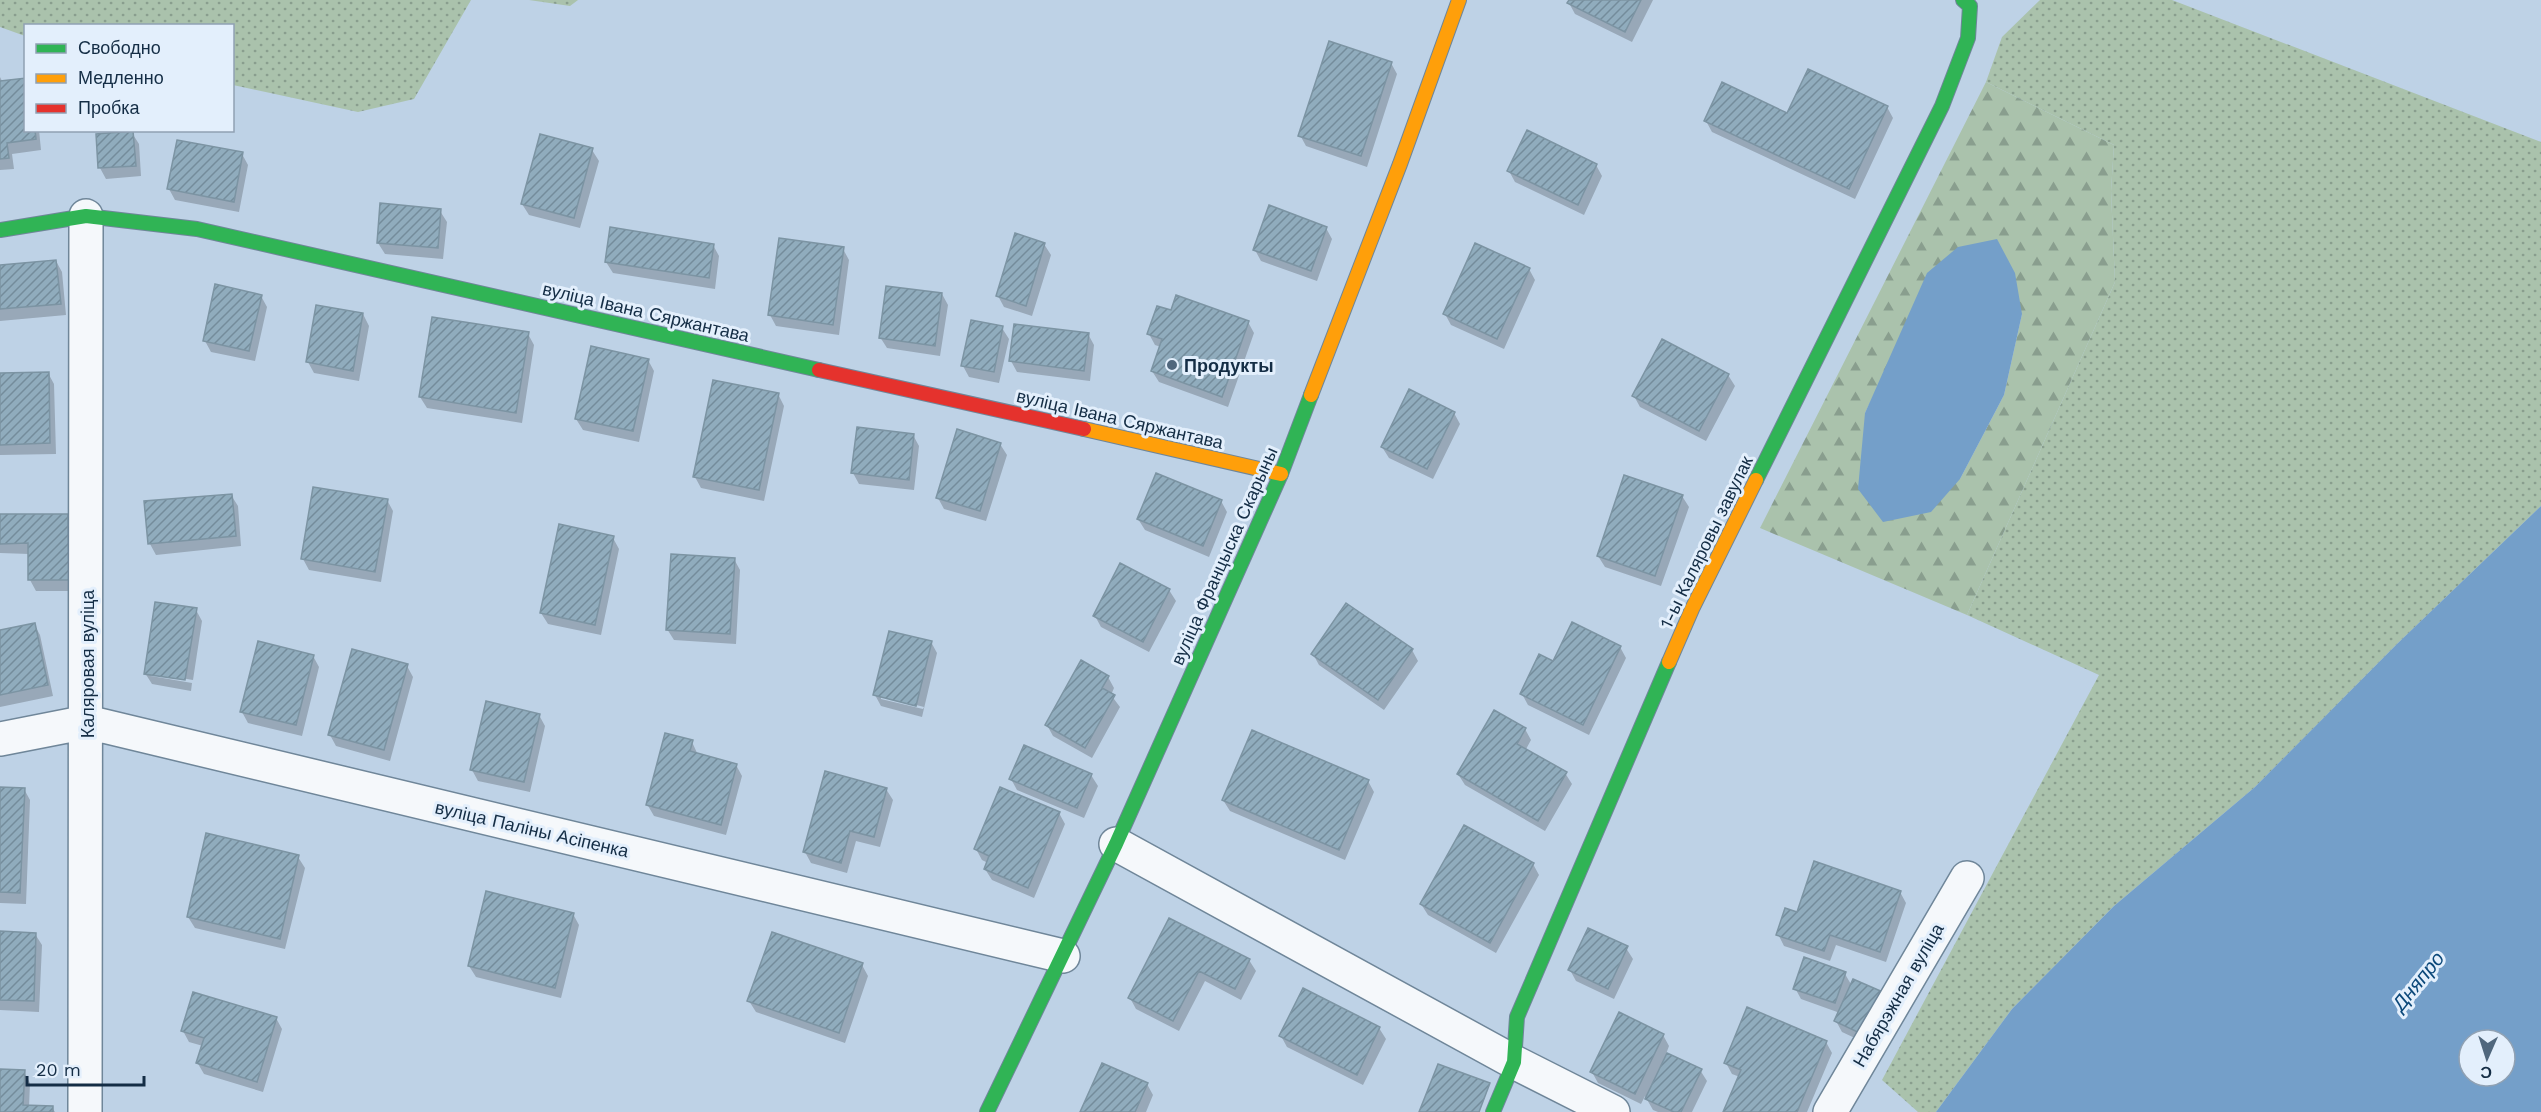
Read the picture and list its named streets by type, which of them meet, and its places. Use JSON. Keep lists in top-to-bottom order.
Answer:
{
  "streets": {
    "street": [
      "вуліца Івана Сяржантава",
      "1-ы Каляровы завулак",
      "вуліца Францыска Скарыны",
      "Каляровая вуліца",
      "вуліца Паліны Асіпенка",
      "Набярэжная вуліца"
    ]
  },
  "crossings": [
    ["вуліца Івана Сяржантава", "вуліца Францыска Скарыны"],
    ["вуліца Івана Сяржантава", "Каляровая вуліца"],
    ["вуліца Францыска Скарыны", "вуліца Паліны Асіпенка"],
    ["Каляровая вуліца", "вуліца Паліны Асіпенка"]
  ],
  "water": ["Дняпро"],
  "places": ["Продукты"],
  "legend": ["Свободно", "Медленно", "Пробка"],
  "scale_bar": "20 m",
  "north": "bottom"
}
